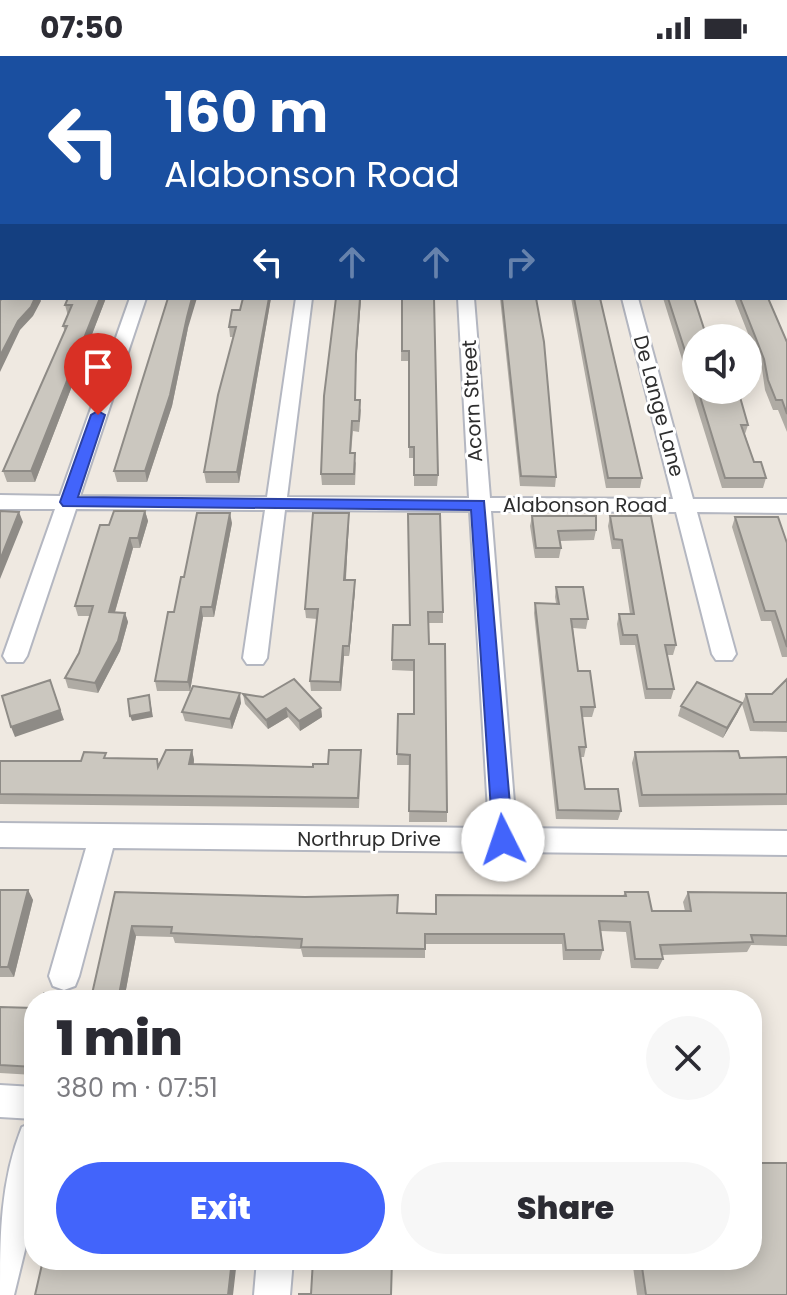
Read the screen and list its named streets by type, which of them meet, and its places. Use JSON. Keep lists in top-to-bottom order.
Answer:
{
  "streets": {
    "street": [
      "Acorn Street",
      "De Lange Lane",
      "Alabonson Road",
      "Northrup Drive"
    ]
  },
  "crossings": [
    ["Acorn Street", "Alabonson Road"],
    ["Acorn Street", "Northrup Drive"],
    ["De Lange Lane", "Alabonson Road"]
  ],
  "page": {
    "status": "07:50",
    "turn": ["160 m", "Alabonson Road"],
    "heading": ["1 min", "380 m · 07:51"],
    "buttons": ["Exit", "Share"]
  }
}
